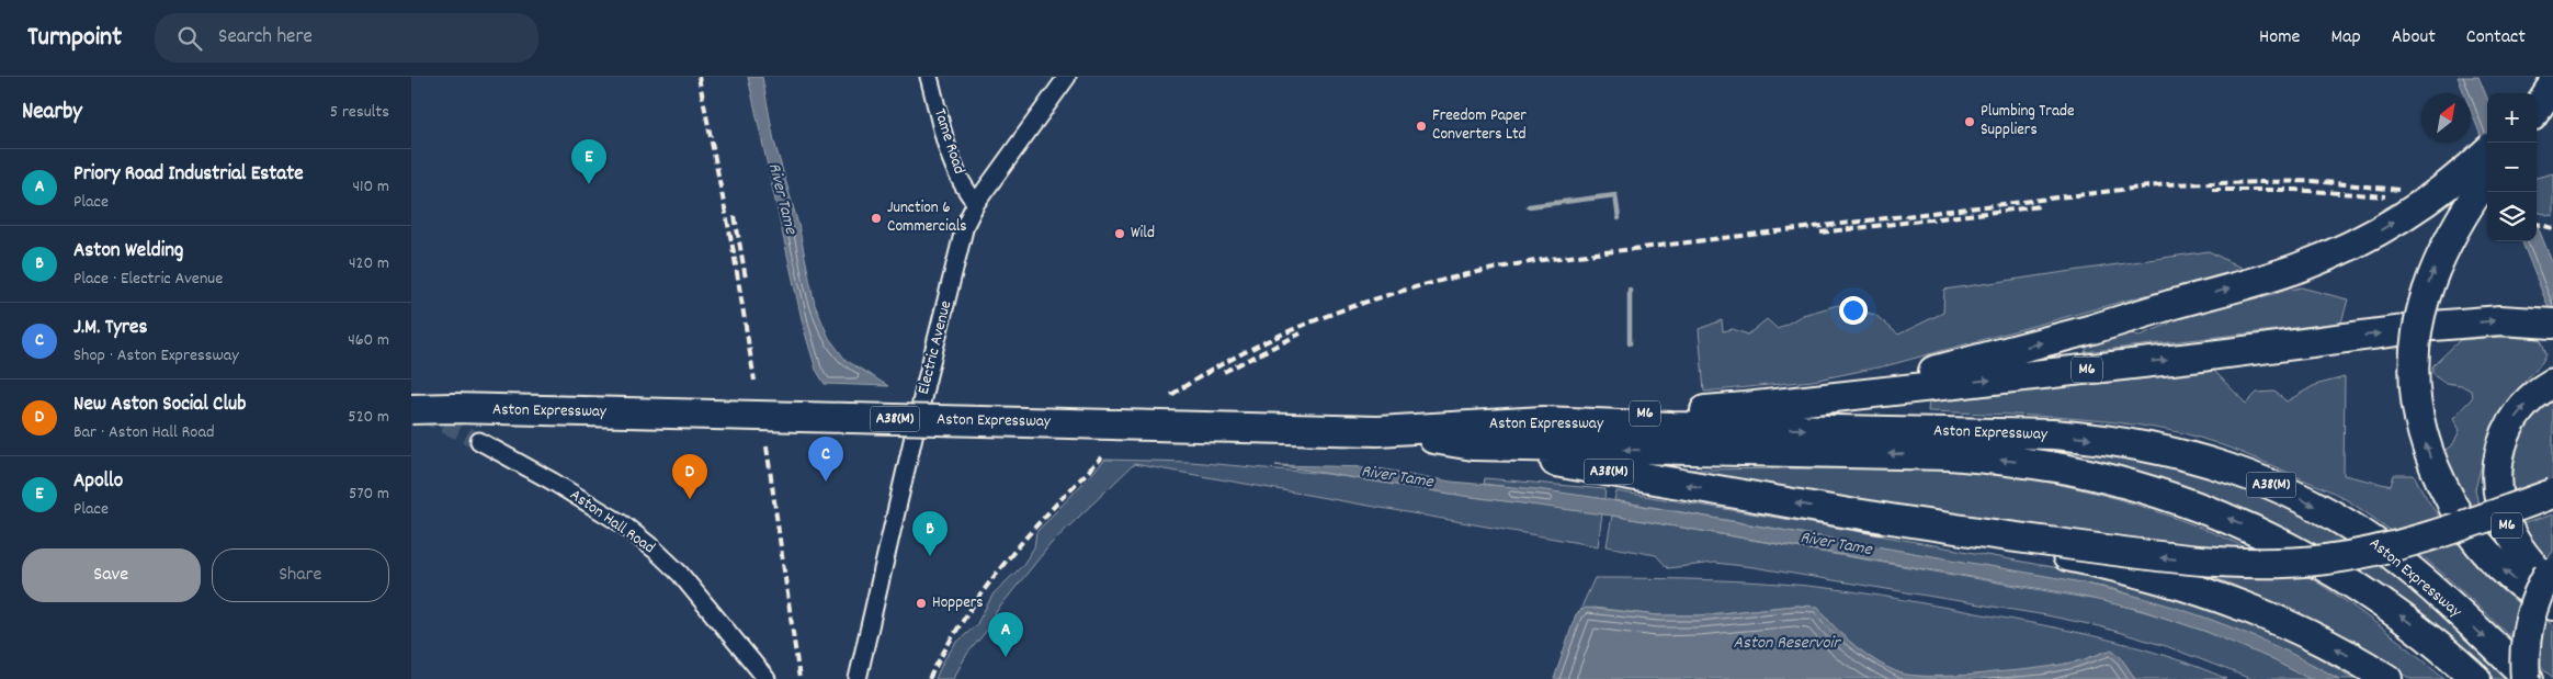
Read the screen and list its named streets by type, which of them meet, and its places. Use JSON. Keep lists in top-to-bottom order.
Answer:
{
  "streets": {
    "highway": ["M6", "Aston Expressway", "A38(M)"],
    "street": ["Tame Road", "Electric Avenue", "Aston Hall Road"]
  },
  "crossings": [
    ["Tame Road", "Electric Avenue"],
    ["M6", "Aston Expressway"],
    ["Aston Expressway", "A38(M)"]
  ],
  "water": ["River Tame", "Aston Reservoir"],
  "places": [
    "Plumbing Trade Suppliers",
    "Freedom Paper Converters Ltd",
    "Junction 6 Commercials",
    "Wild",
    "Hoppers"
  ],
  "north": "top right",
  "page": {
    "header": "Turnpoint",
    "search": "Search here",
    "nav": [
      "Home",
      "Map",
      "About",
      "Contact"
    ],
    "heading": ["Nearby", "5 results"],
    "map_buttons": ["+", "−"],
    "pins": [
      "E",
      "C",
      "D",
      "B",
      "A"
    ],
    "list": [
      {
        "mark": "A",
        "name": "Priory Road Industrial Estate",
        "note": "Place",
        "value": "410 m"
      },
      {
        "mark": "B",
        "name": "Aston Welding",
        "note": "Place · Electric Avenue",
        "value": "420 m"
      },
      {
        "mark": "C",
        "name": "J.M. Tyres",
        "note": "Shop · Aston Expressway",
        "value": "460 m"
      },
      {
        "mark": "D",
        "name": "New Aston Social Club",
        "note": "Bar · Aston Hall Road",
        "value": "520 m"
      },
      {
        "mark": "E",
        "name": "Apollo",
        "note": "Place",
        "value": "570 m"
      }
    ],
    "buttons": ["Save", "Share"]
  }
}
